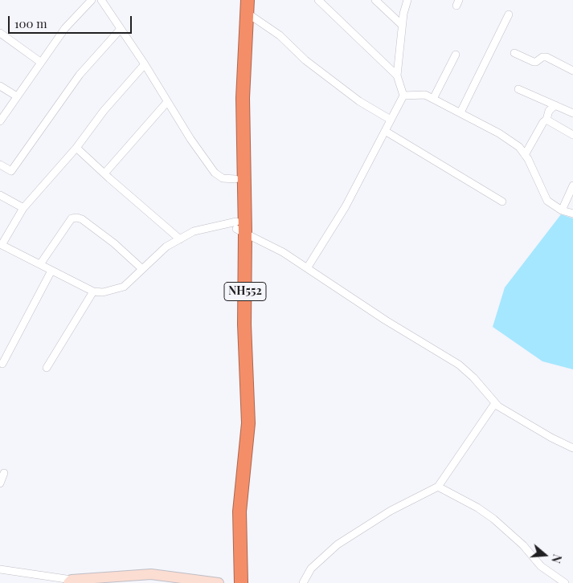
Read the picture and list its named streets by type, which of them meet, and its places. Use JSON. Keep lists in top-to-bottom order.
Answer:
{
  "streets": {
    "highway": ["NH552"]
  },
  "scale_bar": "100 m",
  "north": "right"
}
